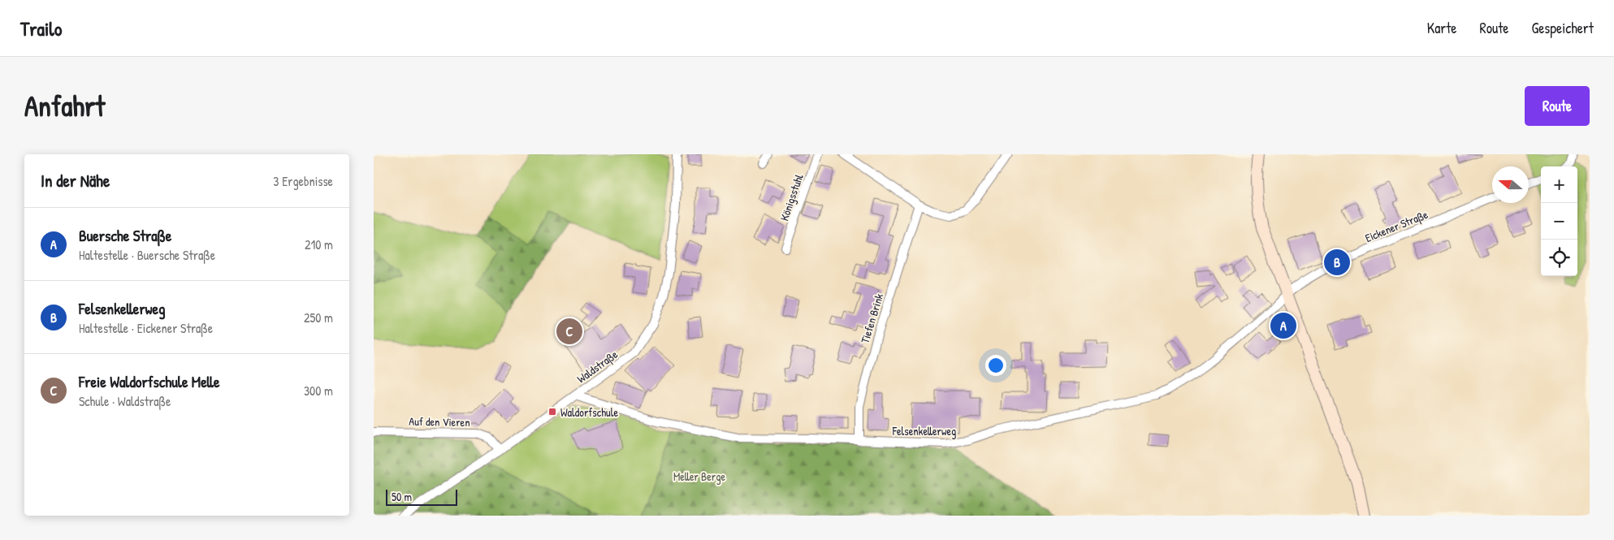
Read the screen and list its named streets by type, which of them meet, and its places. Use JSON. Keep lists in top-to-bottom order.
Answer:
{
  "streets": {
    "street": [
      "Königsstuhl",
      "Eickener Straße",
      "Tiefen Brink",
      "Waldstraße",
      "Auf den Vieren",
      "Felsenkellerweg"
    ]
  },
  "crossings": [
    ["Eickener Straße", "Felsenkellerweg"],
    ["Tiefen Brink", "Felsenkellerweg"],
    ["Waldstraße", "Auf den Vieren"],
    ["Waldstraße", "Felsenkellerweg"]
  ],
  "parks": ["Meller Berge"],
  "places": {
    "transit": ["Waldorfschule"]
  },
  "scale_bar": "50 m",
  "north": "left",
  "page": {
    "header": "Trailo",
    "nav": ["Karte", "Route", "Gespeichert"],
    "buttons": "Route",
    "title": "Anfahrt",
    "heading": ["In der Nähe", "3 Ergebnisse"],
    "map_buttons": ["+", "−"],
    "list": [
      {
        "mark": "A",
        "name": "Buersche Straße",
        "note": "Haltestelle · Buersche Straße",
        "value": "210 m"
      },
      {
        "mark": "B",
        "name": "Felsenkellerweg",
        "note": "Haltestelle · Eickener Straße",
        "value": "250 m"
      },
      {
        "mark": "C",
        "name": "Freie Waldorfschule Melle",
        "note": "Schule · Waldstraße",
        "value": "300 m"
      }
    ],
    "pins": ["B", "A", "C"],
    "scale": "50 m"
  }
}
